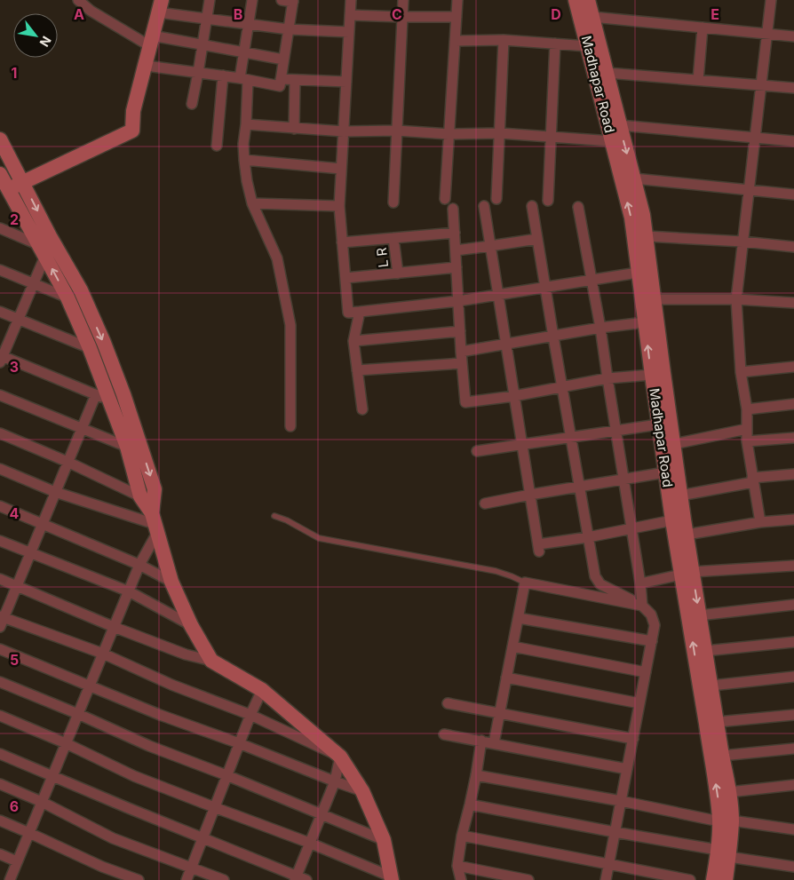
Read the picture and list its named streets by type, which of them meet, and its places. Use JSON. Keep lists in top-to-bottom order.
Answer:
{
  "streets": {
    "main road": ["Madhapar Road"],
    "street": ["L R"]
  },
  "north": "bottom right",
  "grid": {
    "columns": [
      "A",
      "B",
      "C",
      "D",
      "E"
    ],
    "rows": [
      "1",
      "2",
      "3",
      "4",
      "5",
      "6"
    ]
  }
}
